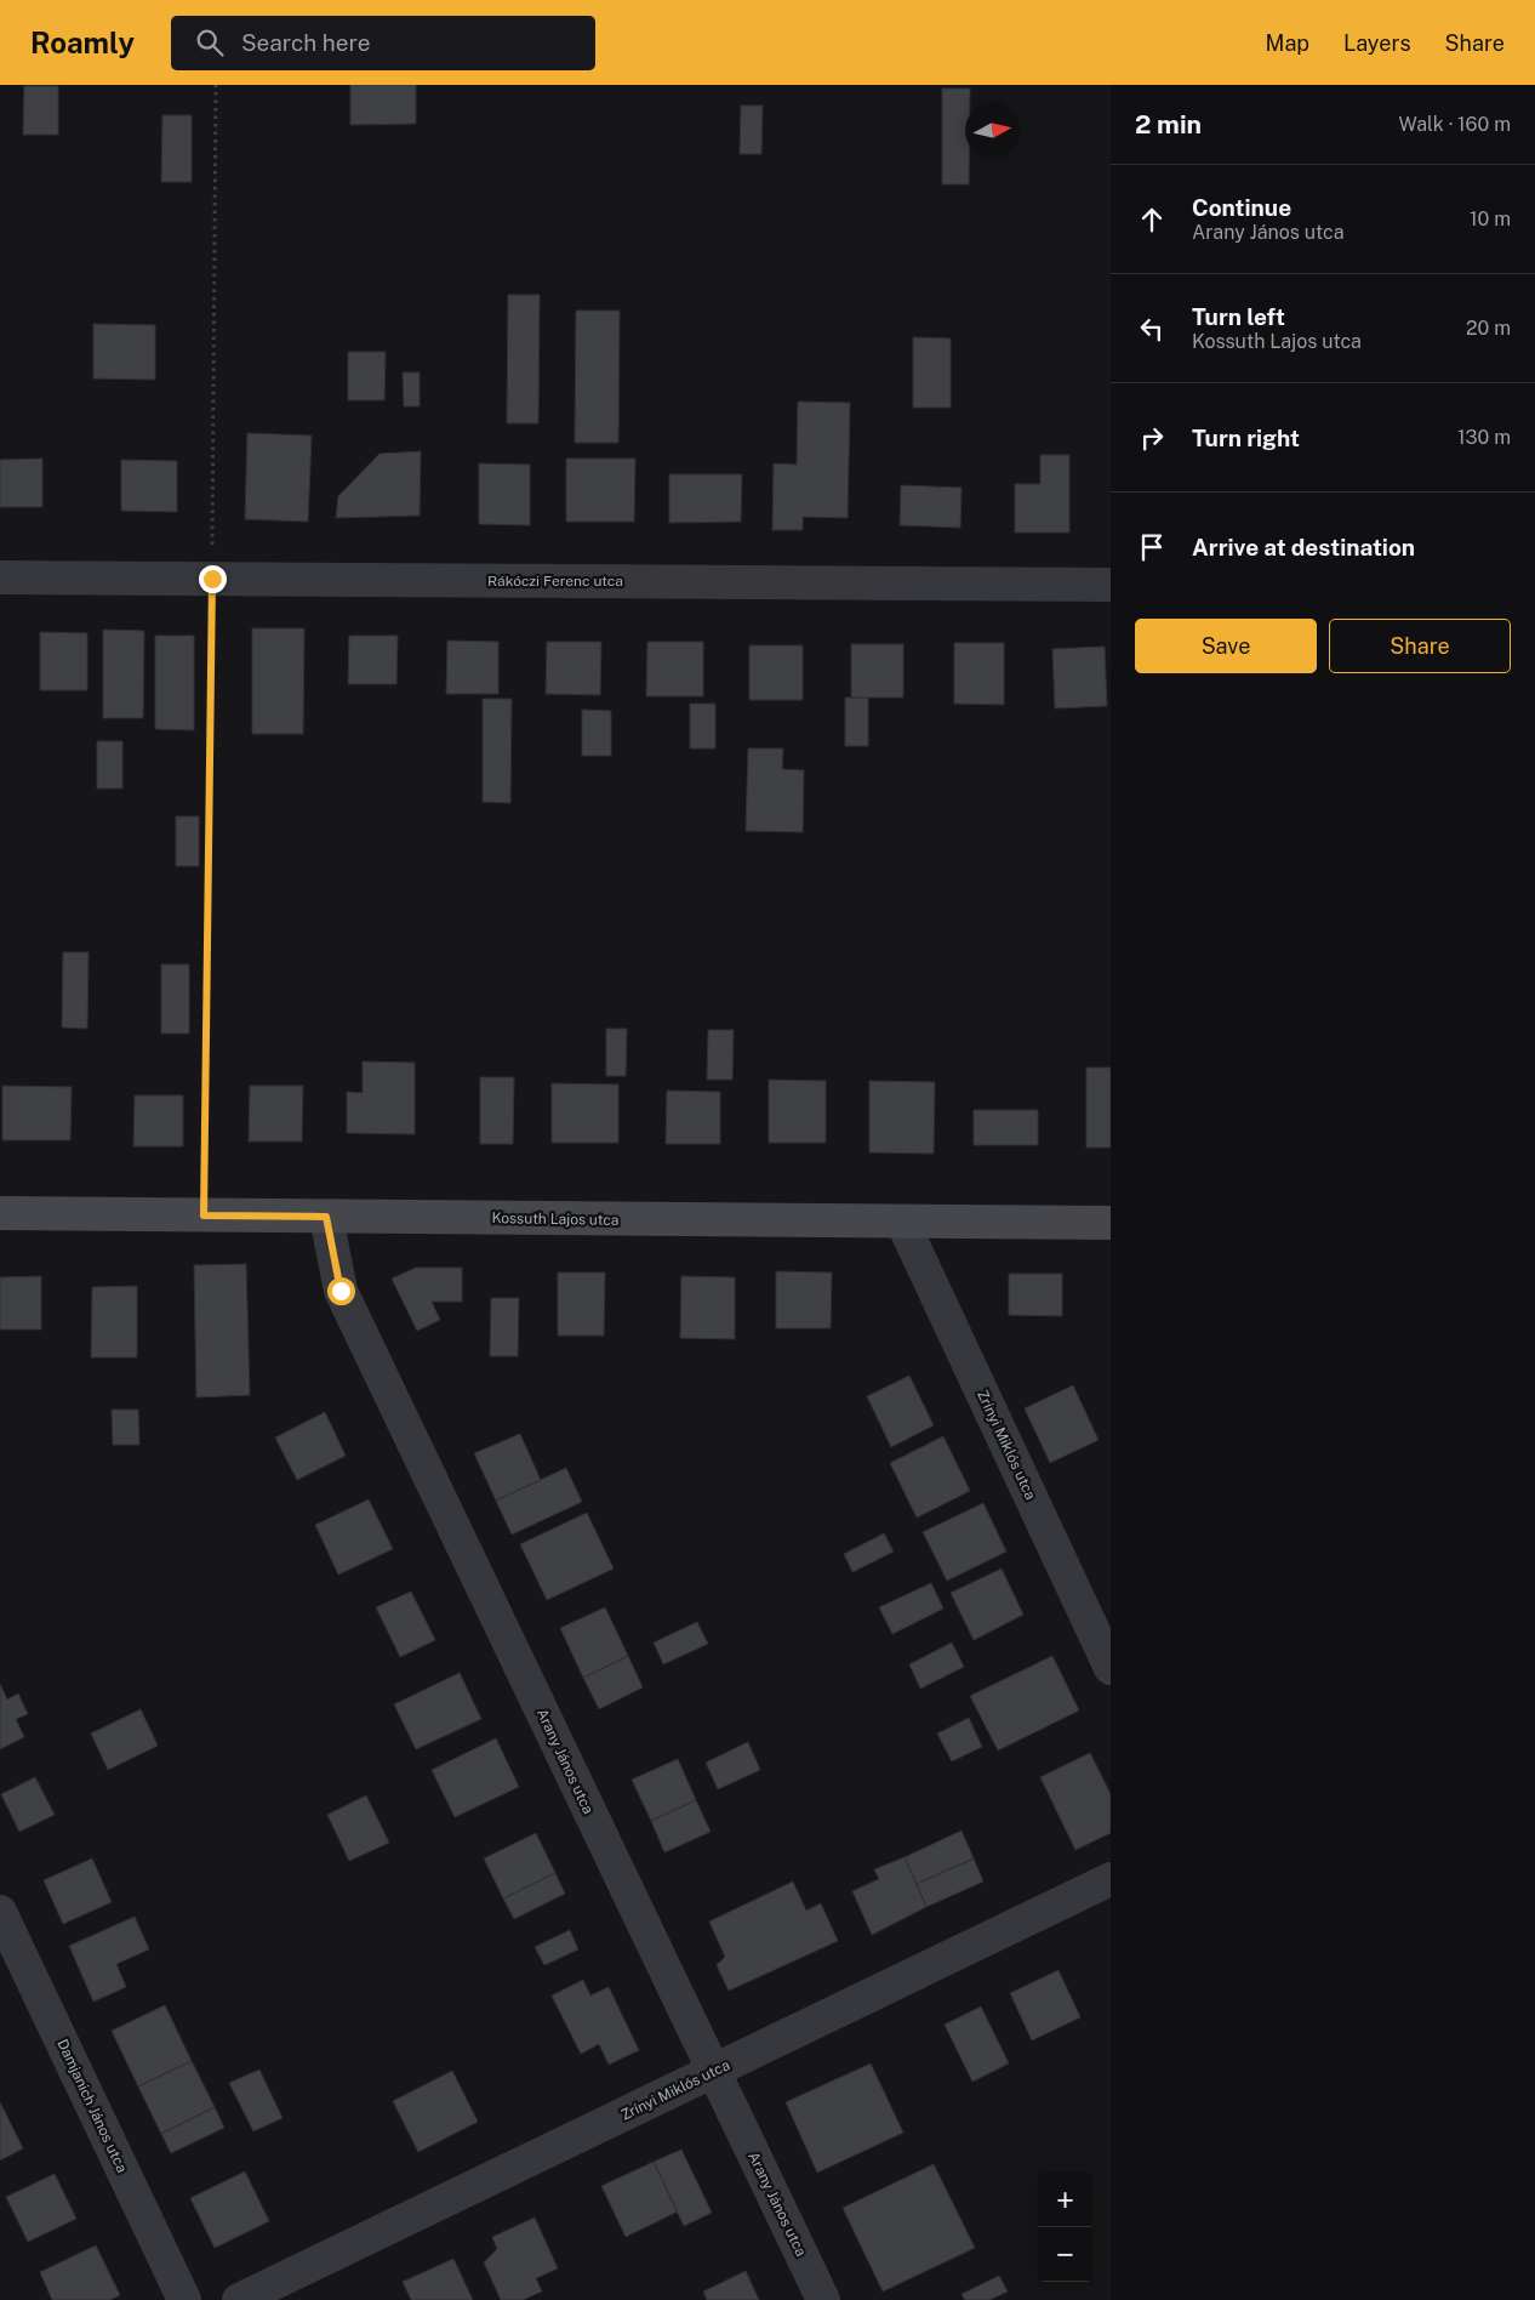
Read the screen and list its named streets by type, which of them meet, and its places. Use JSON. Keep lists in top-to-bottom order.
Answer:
{
  "streets": {
    "main road": ["Kossuth Lajos utca"],
    "street": [
      "Rákóczi Ferenc utca",
      "Zrínyi Miklós utca",
      "Arany János utca",
      "Damjanich János utca"
    ]
  },
  "crossings": [
    ["Kossuth Lajos utca", "Zrínyi Miklós utca"],
    ["Kossuth Lajos utca", "Arany János utca"],
    ["Zrínyi Miklós utca", "Arany János utca"]
  ],
  "north": "right",
  "page": {
    "header": "Roamly",
    "search": "Search here",
    "nav": ["Map", "Layers", "Share"],
    "heading": ["2 min", "Walk · 160 m"],
    "list": [
      ["Continue", "Arany János utca", "10 m"],
      ["Turn left", "Kossuth Lajos utca", "20 m"],
      ["Turn right", "130 m"],
      "Arrive at destination"
    ],
    "buttons": ["Save", "Share"],
    "map_buttons": ["+", "−"]
  }
}
